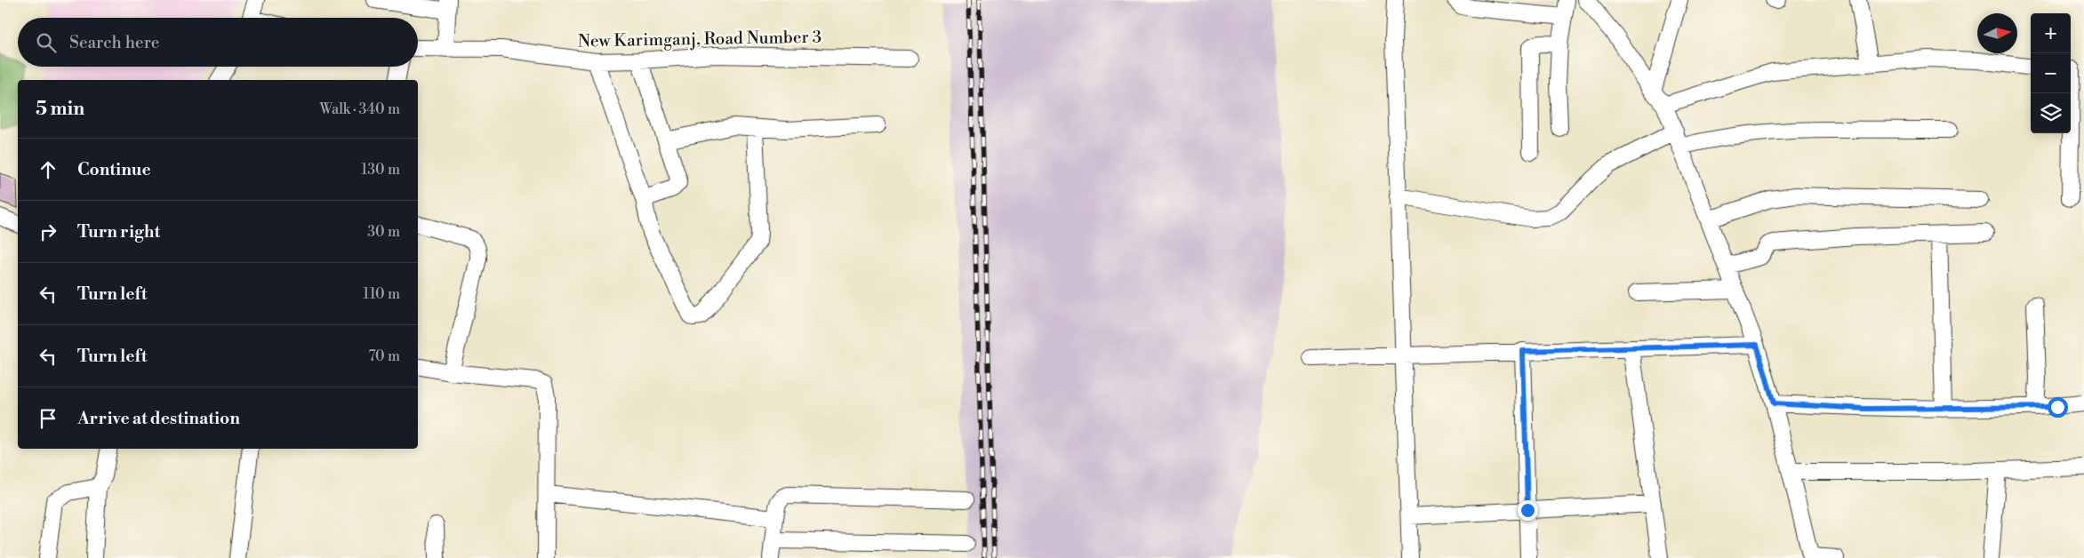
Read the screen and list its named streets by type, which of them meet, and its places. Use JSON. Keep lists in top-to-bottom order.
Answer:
{
  "streets": {
    "street": ["New Karimganj, Road Number 3"]
  },
  "north": "right",
  "page": {
    "map_buttons": ["+", "−"],
    "search": "Search here",
    "heading": ["5 min", "Walk · 340 m"],
    "list": [
      ["Continue", "130 m"],
      ["Turn right", "30 m"],
      ["Turn left", "110 m"],
      ["Turn left", "70 m"],
      "Arrive at destination"
    ]
  }
}
